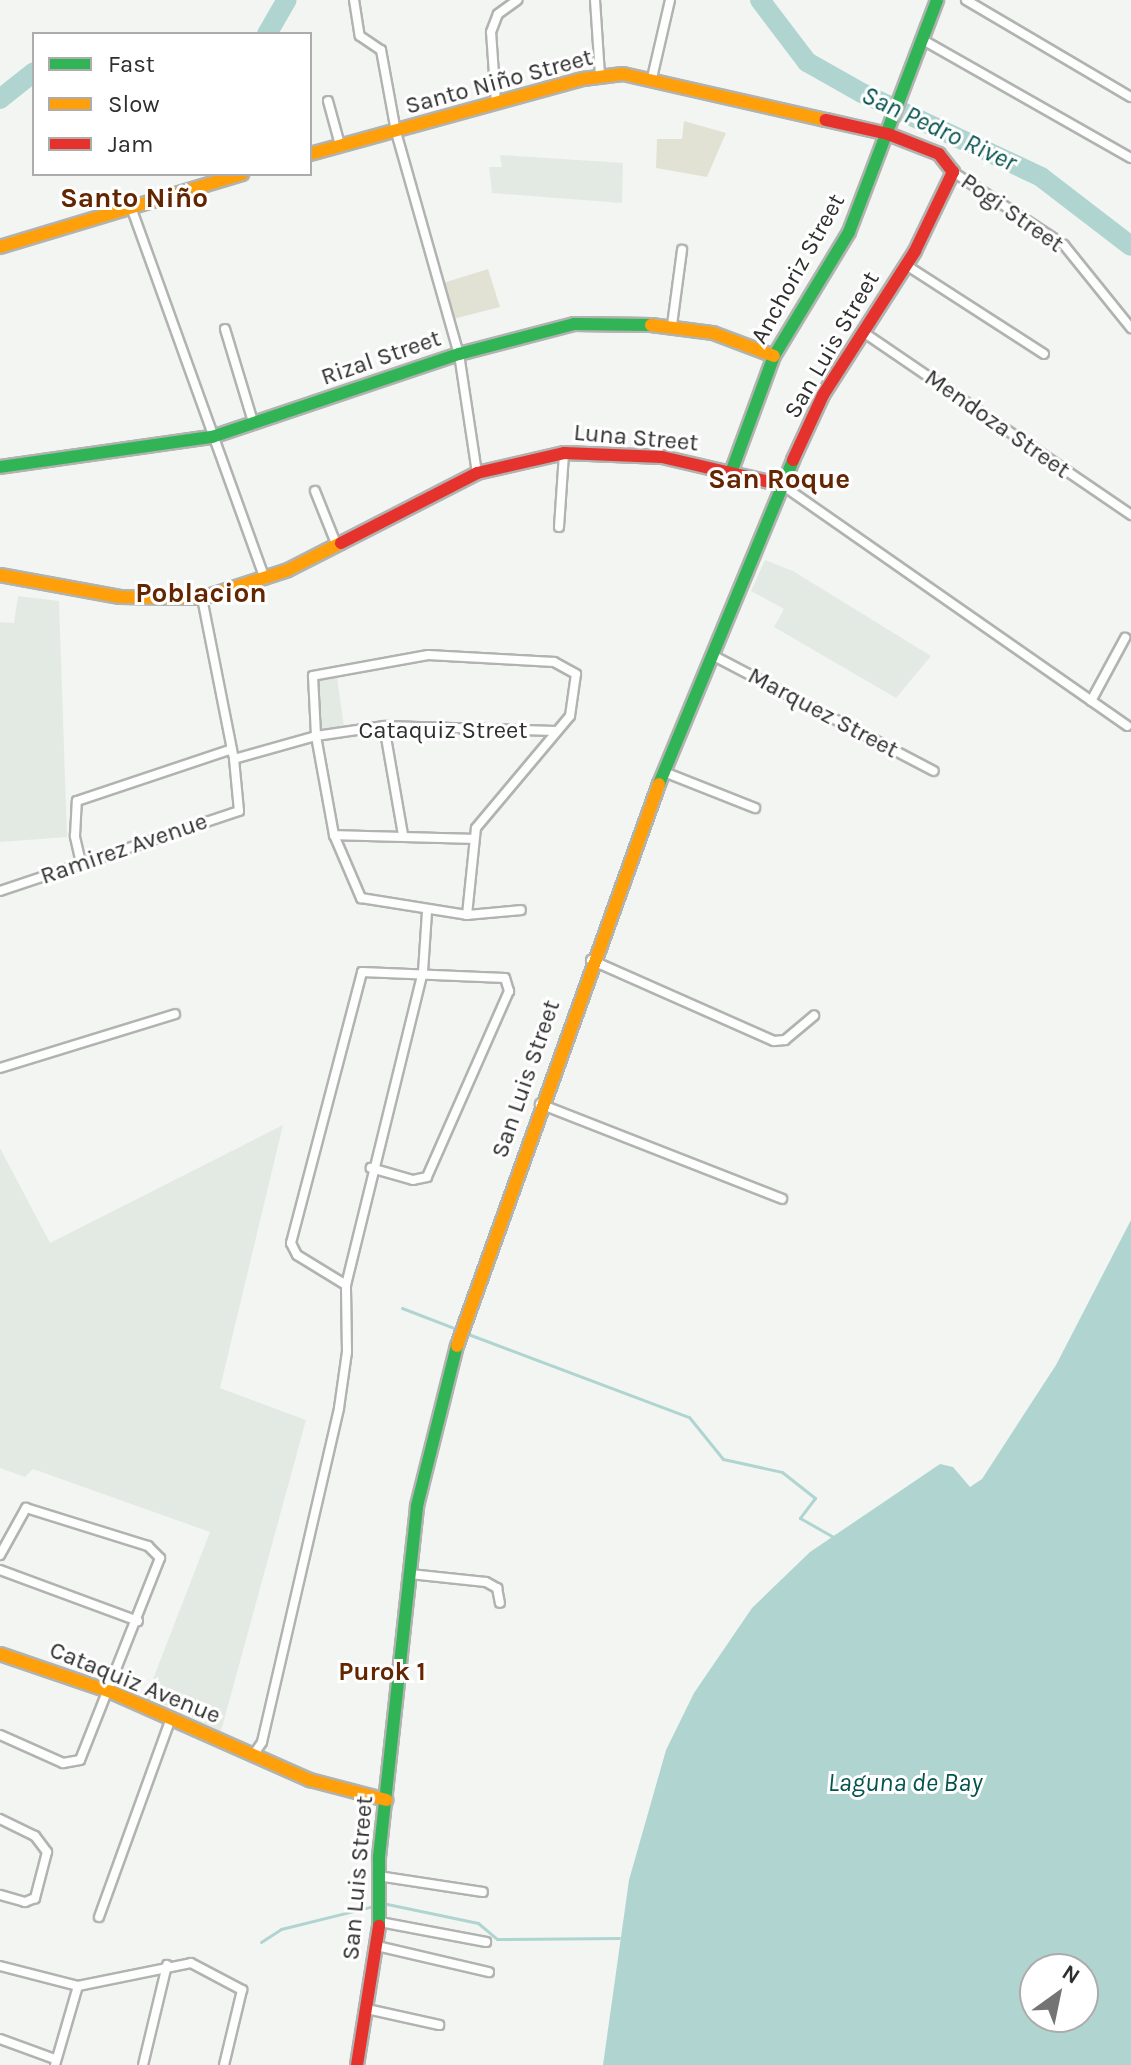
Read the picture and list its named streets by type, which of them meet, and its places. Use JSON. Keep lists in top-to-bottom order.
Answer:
{
  "streets": {
    "street": [
      "Santo Niño Street",
      "Pogi Street",
      "Anchoriz Street",
      "San Luis Street",
      "Rizal Street",
      "Mendoza Street",
      "Luna Street",
      "Marquez Street",
      "Cataquiz Street",
      "Ramirez Avenue",
      "Cataquiz Avenue"
    ]
  },
  "crossings": [
    ["Santo Niño Street", "Pogi Street"],
    ["Santo Niño Street", "Anchoriz Street"],
    ["Santo Niño Street", "San Luis Street"],
    ["Pogi Street", "San Luis Street"],
    ["Anchoriz Street", "Rizal Street"],
    ["Anchoriz Street", "Luna Street"],
    ["San Luis Street", "Mendoza Street"],
    ["San Luis Street", "Luna Street"],
    ["San Luis Street", "Marquez Street"],
    ["San Luis Street", "Cataquiz Avenue"],
    ["Cataquiz Street", "Ramirez Avenue"]
  ],
  "districts": [
    "Santo Niño",
    "San Roque",
    "Poblacion",
    "Purok 1"
  ],
  "water": ["San Pedro River", "Laguna de Bay"],
  "legend": ["Fast", "Slow", "Jam"],
  "north": "top right"
}
